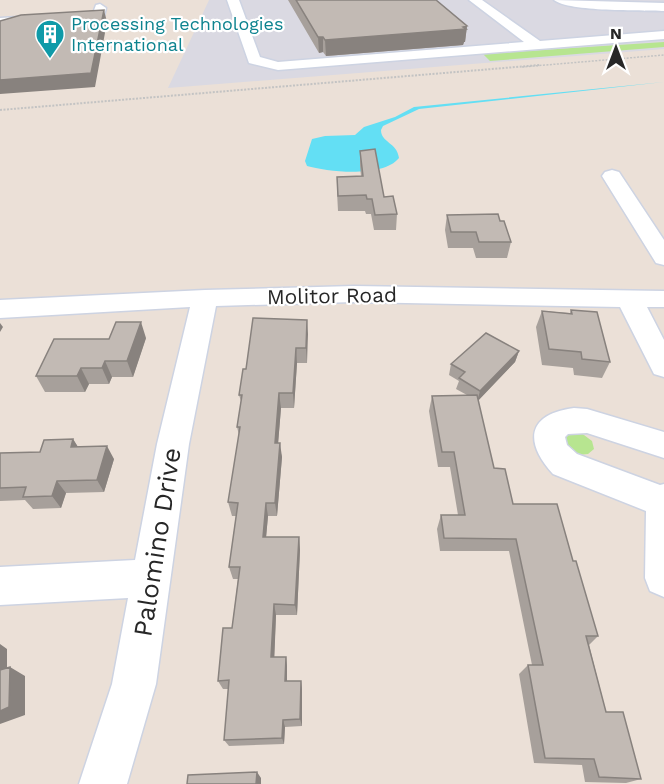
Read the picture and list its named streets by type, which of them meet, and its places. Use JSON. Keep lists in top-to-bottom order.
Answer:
{
  "streets": {
    "street": ["Molitor Road", "Palomino Drive"]
  },
  "crossings": [
    ["Molitor Road", "Palomino Drive"]
  ],
  "places": {
    "building": ["Processing Technologies International"]
  },
  "north": "top"
}
